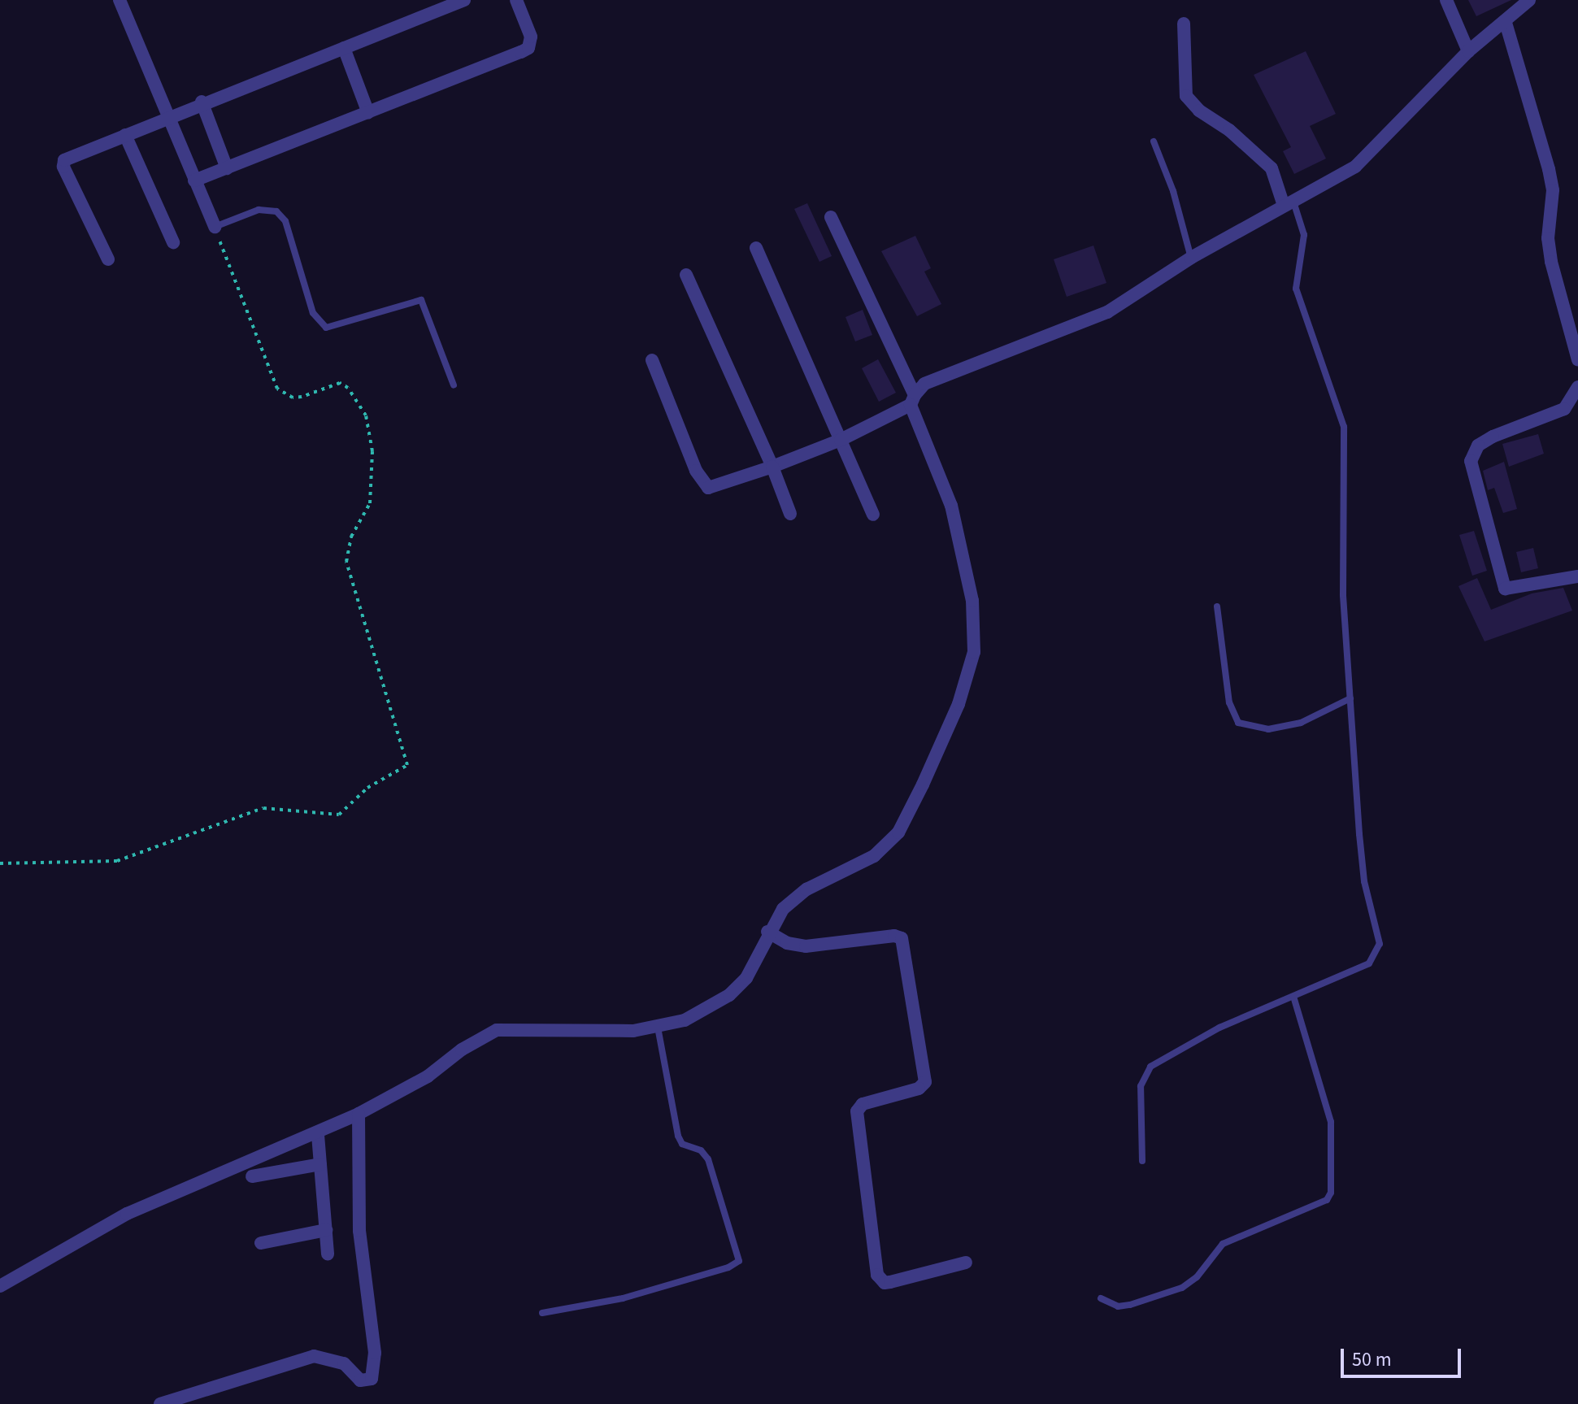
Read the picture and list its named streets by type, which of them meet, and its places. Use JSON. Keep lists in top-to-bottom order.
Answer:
{
  "scale_bar": "50 m"
}
